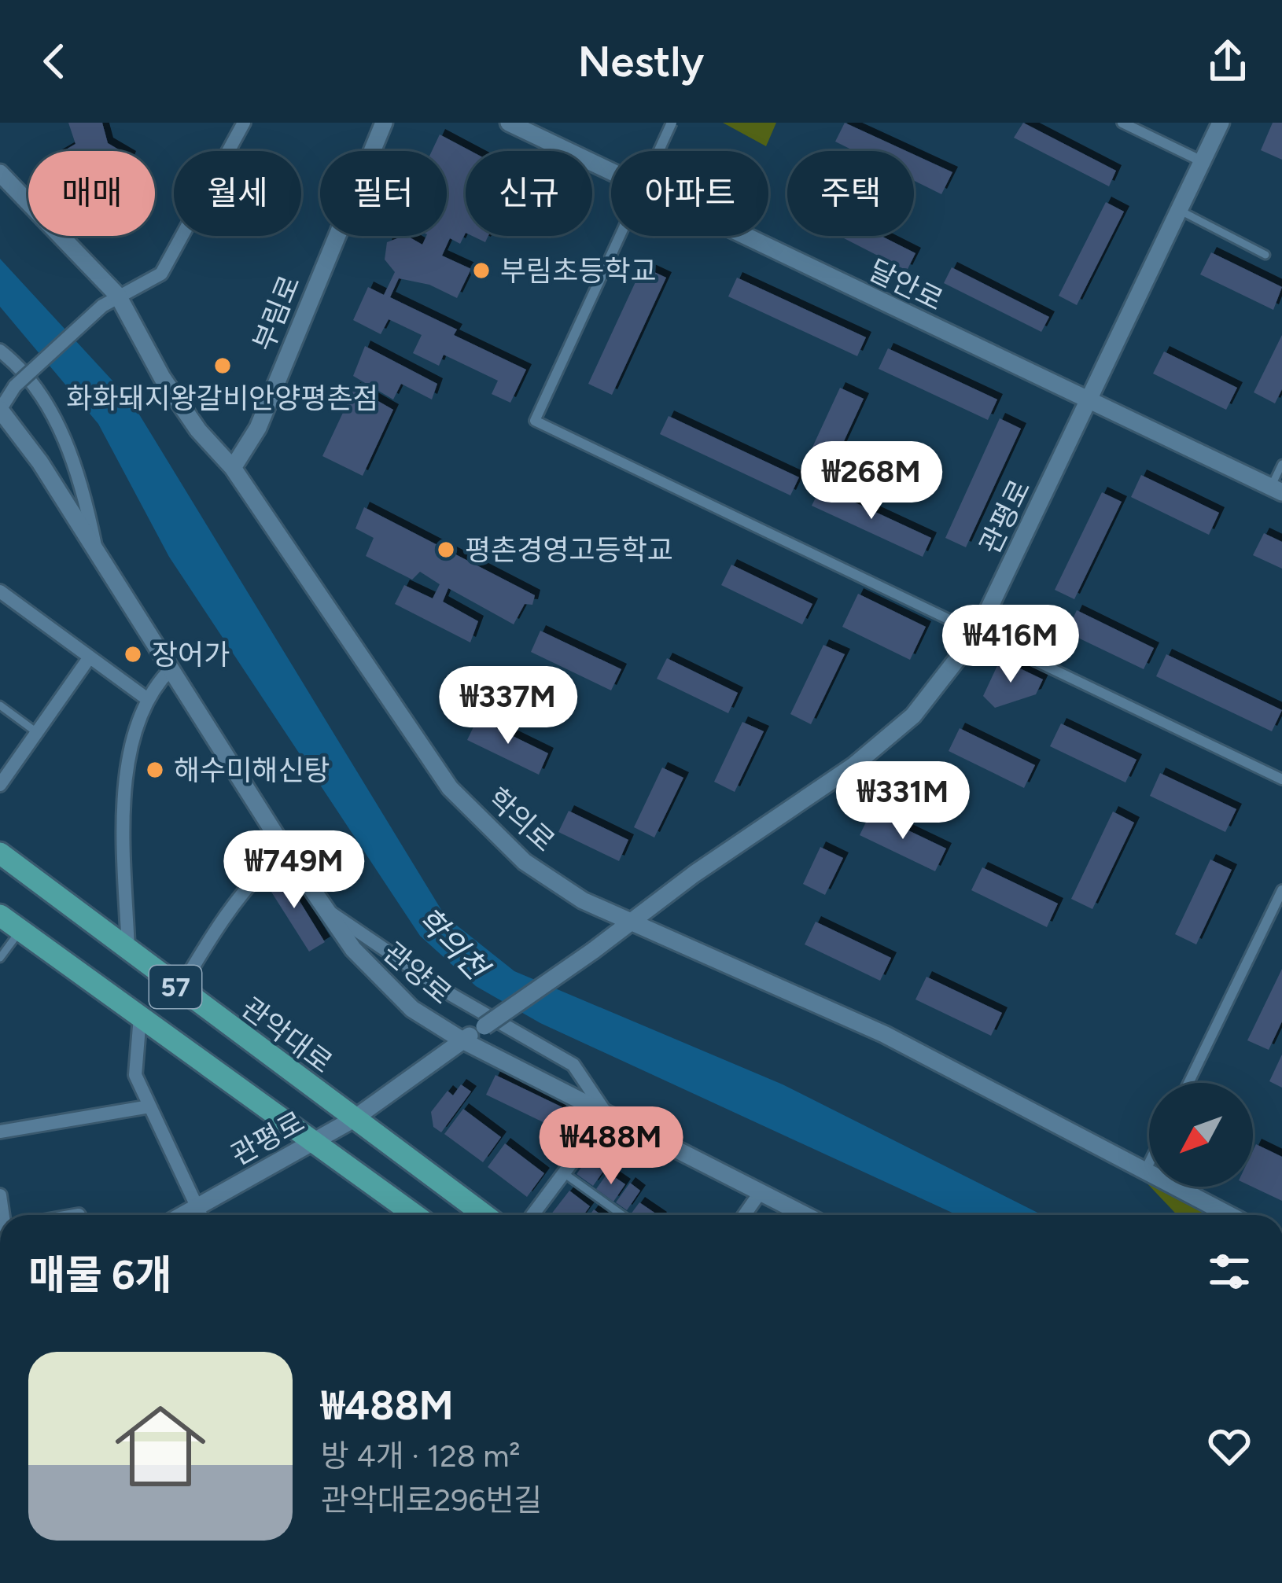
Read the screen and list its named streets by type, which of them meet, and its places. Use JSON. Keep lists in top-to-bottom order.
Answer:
{
  "streets": {
    "main road": ["57", "관악대로"],
    "street": [
      "달안로",
      "부림로",
      "관평로",
      "학의로",
      "관양로"
    ]
  },
  "crossings": [
    ["달안로", "관평로"],
    ["부림로", "학의로"],
    ["관평로", "학의로"],
    ["관평로", "관양로"],
    ["관평로", "57"],
    ["관평로", "관악대로"]
  ],
  "water": ["학의천"],
  "places": [
    "부림초등학교",
    "화화돼지왕갈비안양평촌점",
    "평촌경영고등학교",
    "장어가",
    "해수미해신탕"
  ],
  "north": "bottom left",
  "page": {
    "header": "Nestly",
    "chip": [
      "매매",
      "월세",
      "필터",
      "신규",
      "아파트",
      "주택"
    ],
    "price": [
      "₩268M",
      "₩416M",
      "₩337M",
      "₩331M",
      "₩749M",
      "₩488M"
    ],
    "heading": "매물 6개",
    "list": [
      {
        "name": "₩488M",
        "note": "방 4개 · 128 m² · 관악대로296번길"
      }
    ]
  }
}
